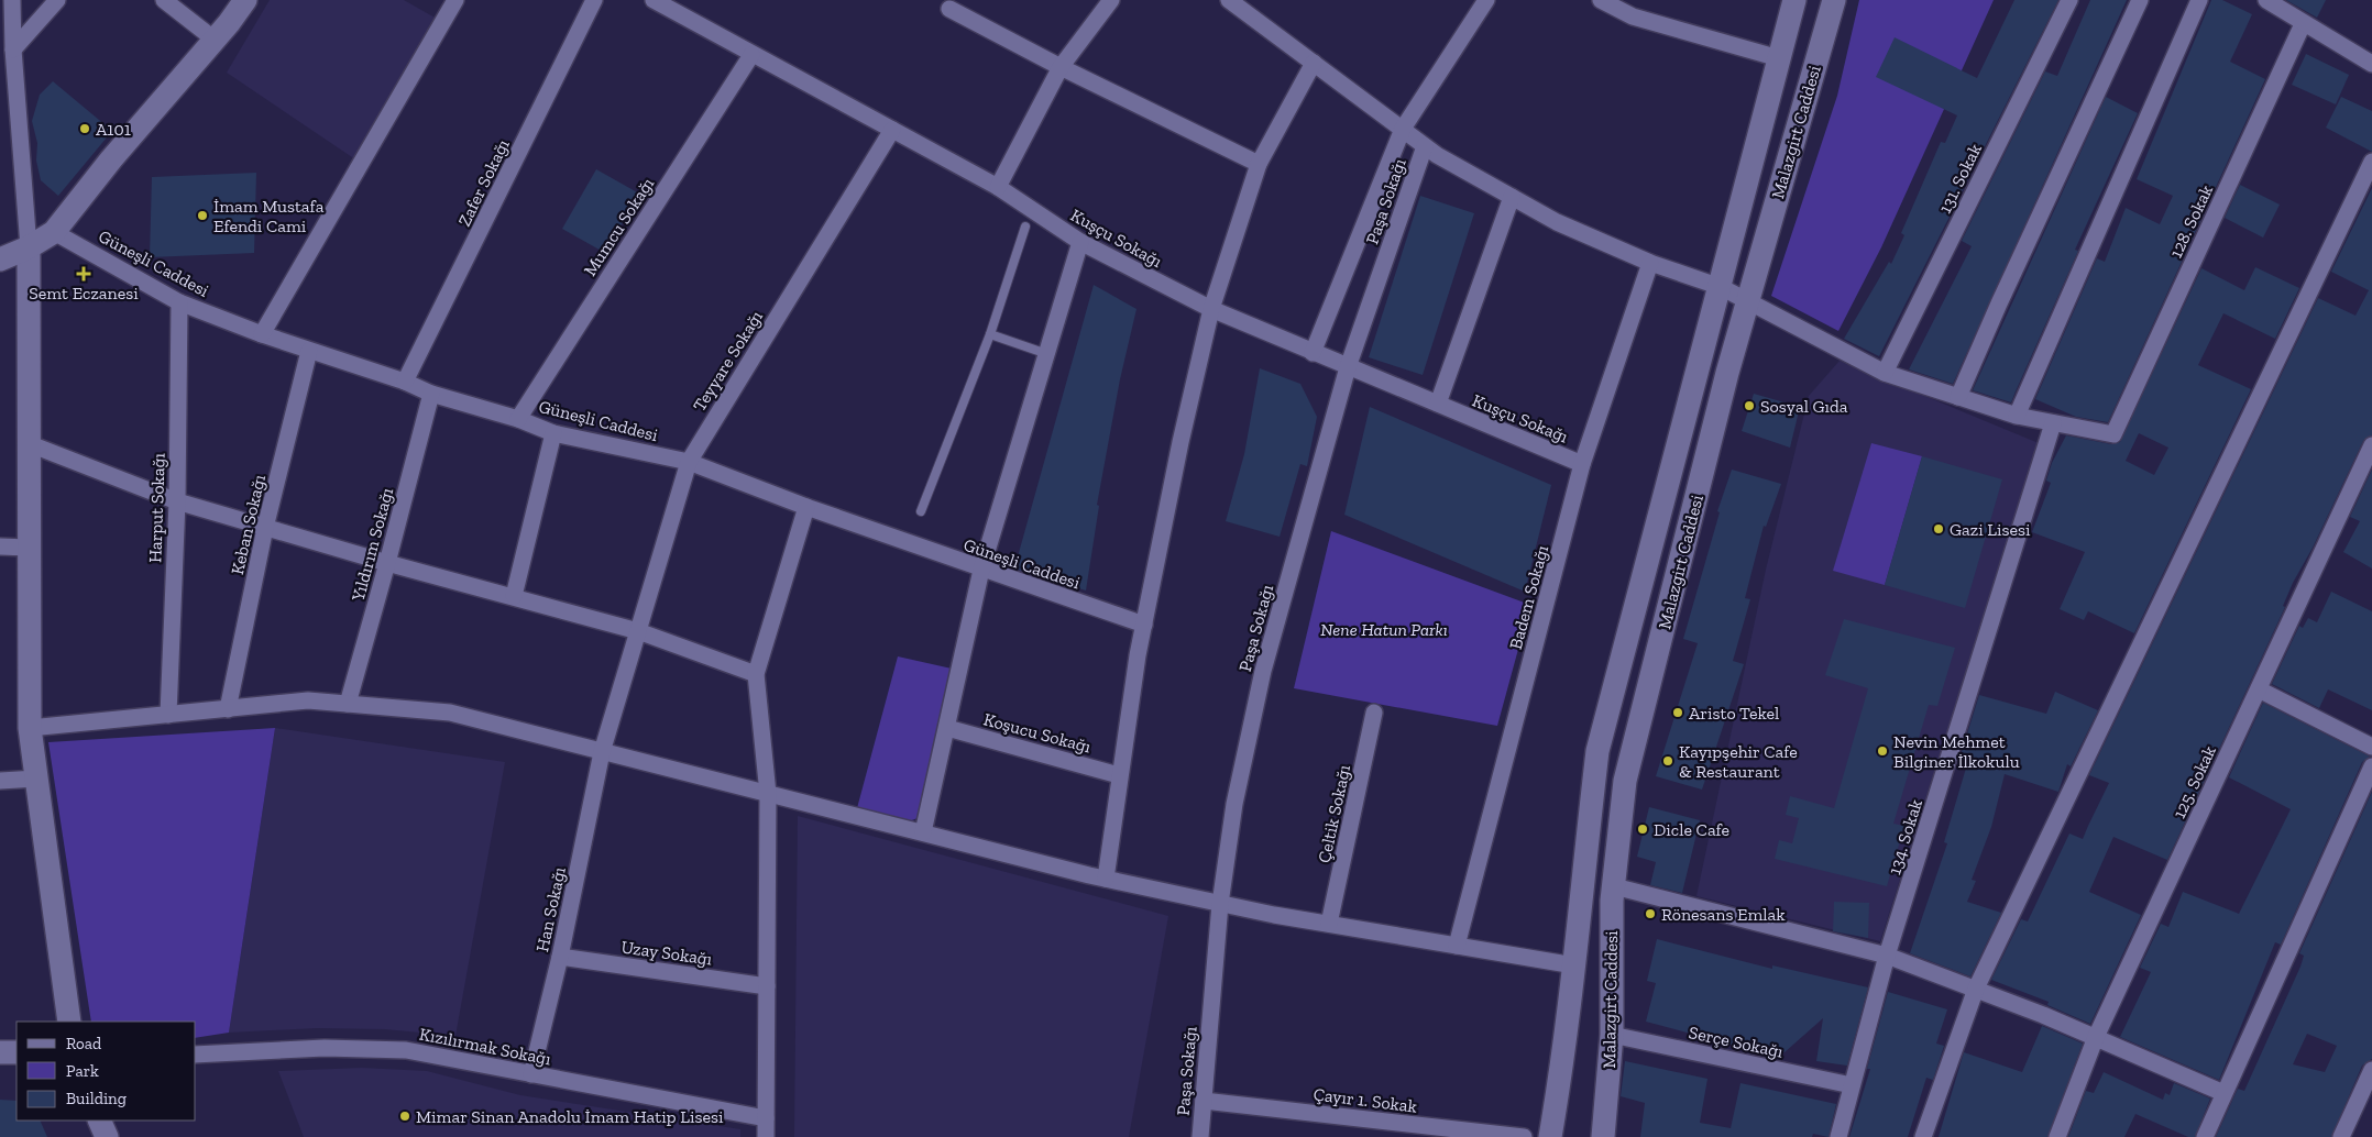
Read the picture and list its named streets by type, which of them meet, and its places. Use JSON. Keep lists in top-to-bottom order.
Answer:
{
  "streets": {
    "main road": ["Malazgirt Caddesi"],
    "street": [
      "131. Sokak",
      "Zafer Sokağı",
      "Paşa Sokağı",
      "128. Sokak",
      "Mumcu Sokağı",
      "Kuşçu Sokağı",
      "Güneşli Caddesi",
      "Teyyare Sokağı",
      "Harput Sokağı",
      "Keban Sokağı",
      "Yıldırım Sokağı",
      "Badem Sokağı",
      "Koşucu Sokağı",
      "125. Sokak",
      "Çeltik Sokağı",
      "134. Sokak",
      "Han Sokağı",
      "Uzay Sokağı",
      "Serçe Sokağı",
      "Kızılırmak Sokağı",
      "Çayır 1. Sokak"
    ]
  },
  "crossings": [
    ["Malazgirt Caddesi", "Serçe Sokağı"],
    ["Zafer Sokağı", "Güneşli Caddesi"],
    ["Paşa Sokağı", "Kuşçu Sokağı"],
    ["Paşa Sokağı", "Çayır 1. Sokak"],
    ["128. Sokak", "134. Sokak"],
    ["Mumcu Sokağı", "Kuşçu Sokağı"],
    ["Mumcu Sokağı", "Güneşli Caddesi"],
    ["Kuşçu Sokağı", "Teyyare Sokağı"],
    ["Kuşçu Sokağı", "Badem Sokağı"],
    ["Güneşli Caddesi", "Teyyare Sokağı"],
    ["Güneşli Caddesi", "Harput Sokağı"],
    ["Güneşli Caddesi", "Keban Sokağı"],
    ["Güneşli Caddesi", "Yıldırım Sokağı"],
    ["Teyyare Sokağı", "Han Sokağı"],
    ["134. Sokak", "Serçe Sokağı"],
    ["Han Sokağı", "Uzay Sokağı"],
    ["Han Sokağı", "Kızılırmak Sokağı"]
  ],
  "parks": ["Nene Hatun Parkı"],
  "places": {
    "other": [
      "A101",
      "İmam Mustafa Efendi Cami",
      "Sosyal Gıda",
      "Gazi Lisesi",
      "Aristo Tekel",
      "Nevin Mehmet Bilginer İlkokulu",
      "Kayıpşehir Cafe & Restaurant",
      "Dicle Cafe",
      "Rönesans Emlak",
      "Mimar Sinan Anadolu İmam Hatip Lisesi"
    ],
    "health": ["Semt Eczanesi"]
  },
  "legend": ["Road", "Park", "Building"]
}
